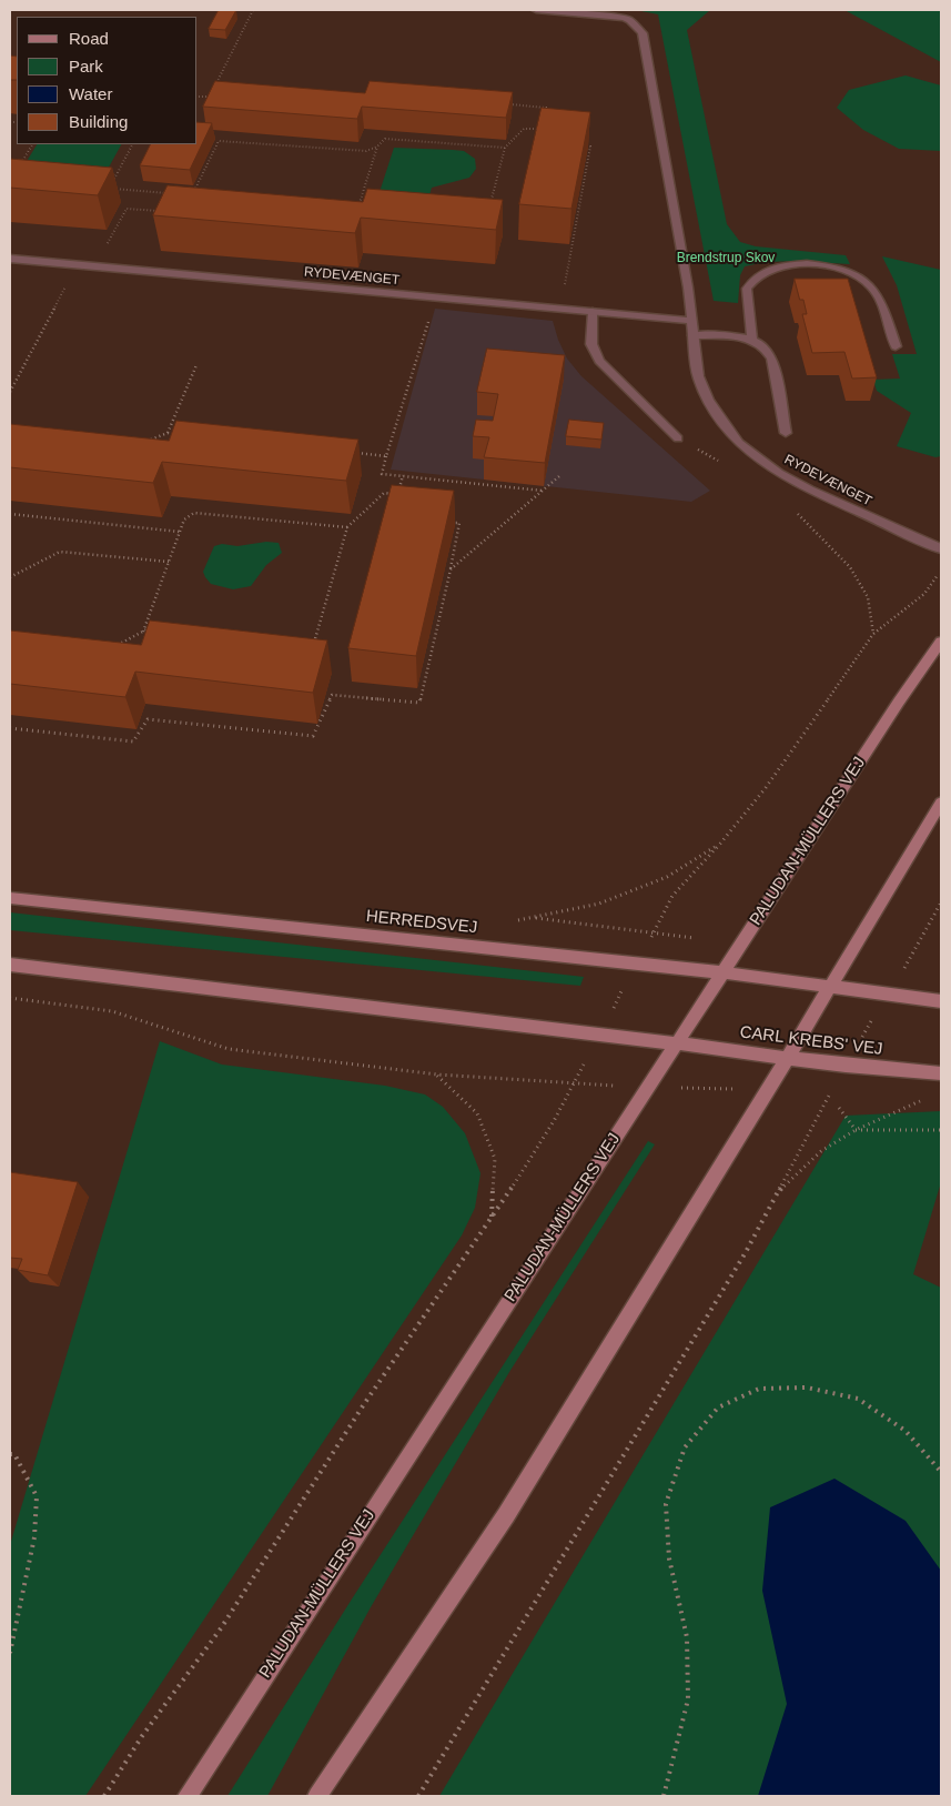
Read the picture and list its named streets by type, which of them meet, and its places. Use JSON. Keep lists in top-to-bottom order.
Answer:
{
  "streets": {
    "street": [
      "RYDEVÆNGET",
      "PALUDAN-MÜLLERS VEJ",
      "HERREDSVEJ",
      "CARL KREBS' VEJ"
    ]
  },
  "crossings": [
    ["PALUDAN-MÜLLERS VEJ", "HERREDSVEJ"],
    ["PALUDAN-MÜLLERS VEJ", "CARL KREBS' VEJ"]
  ],
  "parks": ["Brendstrup Skov"],
  "legend": [
    "Road",
    "Park",
    "Water",
    "Building"
  ]
}
